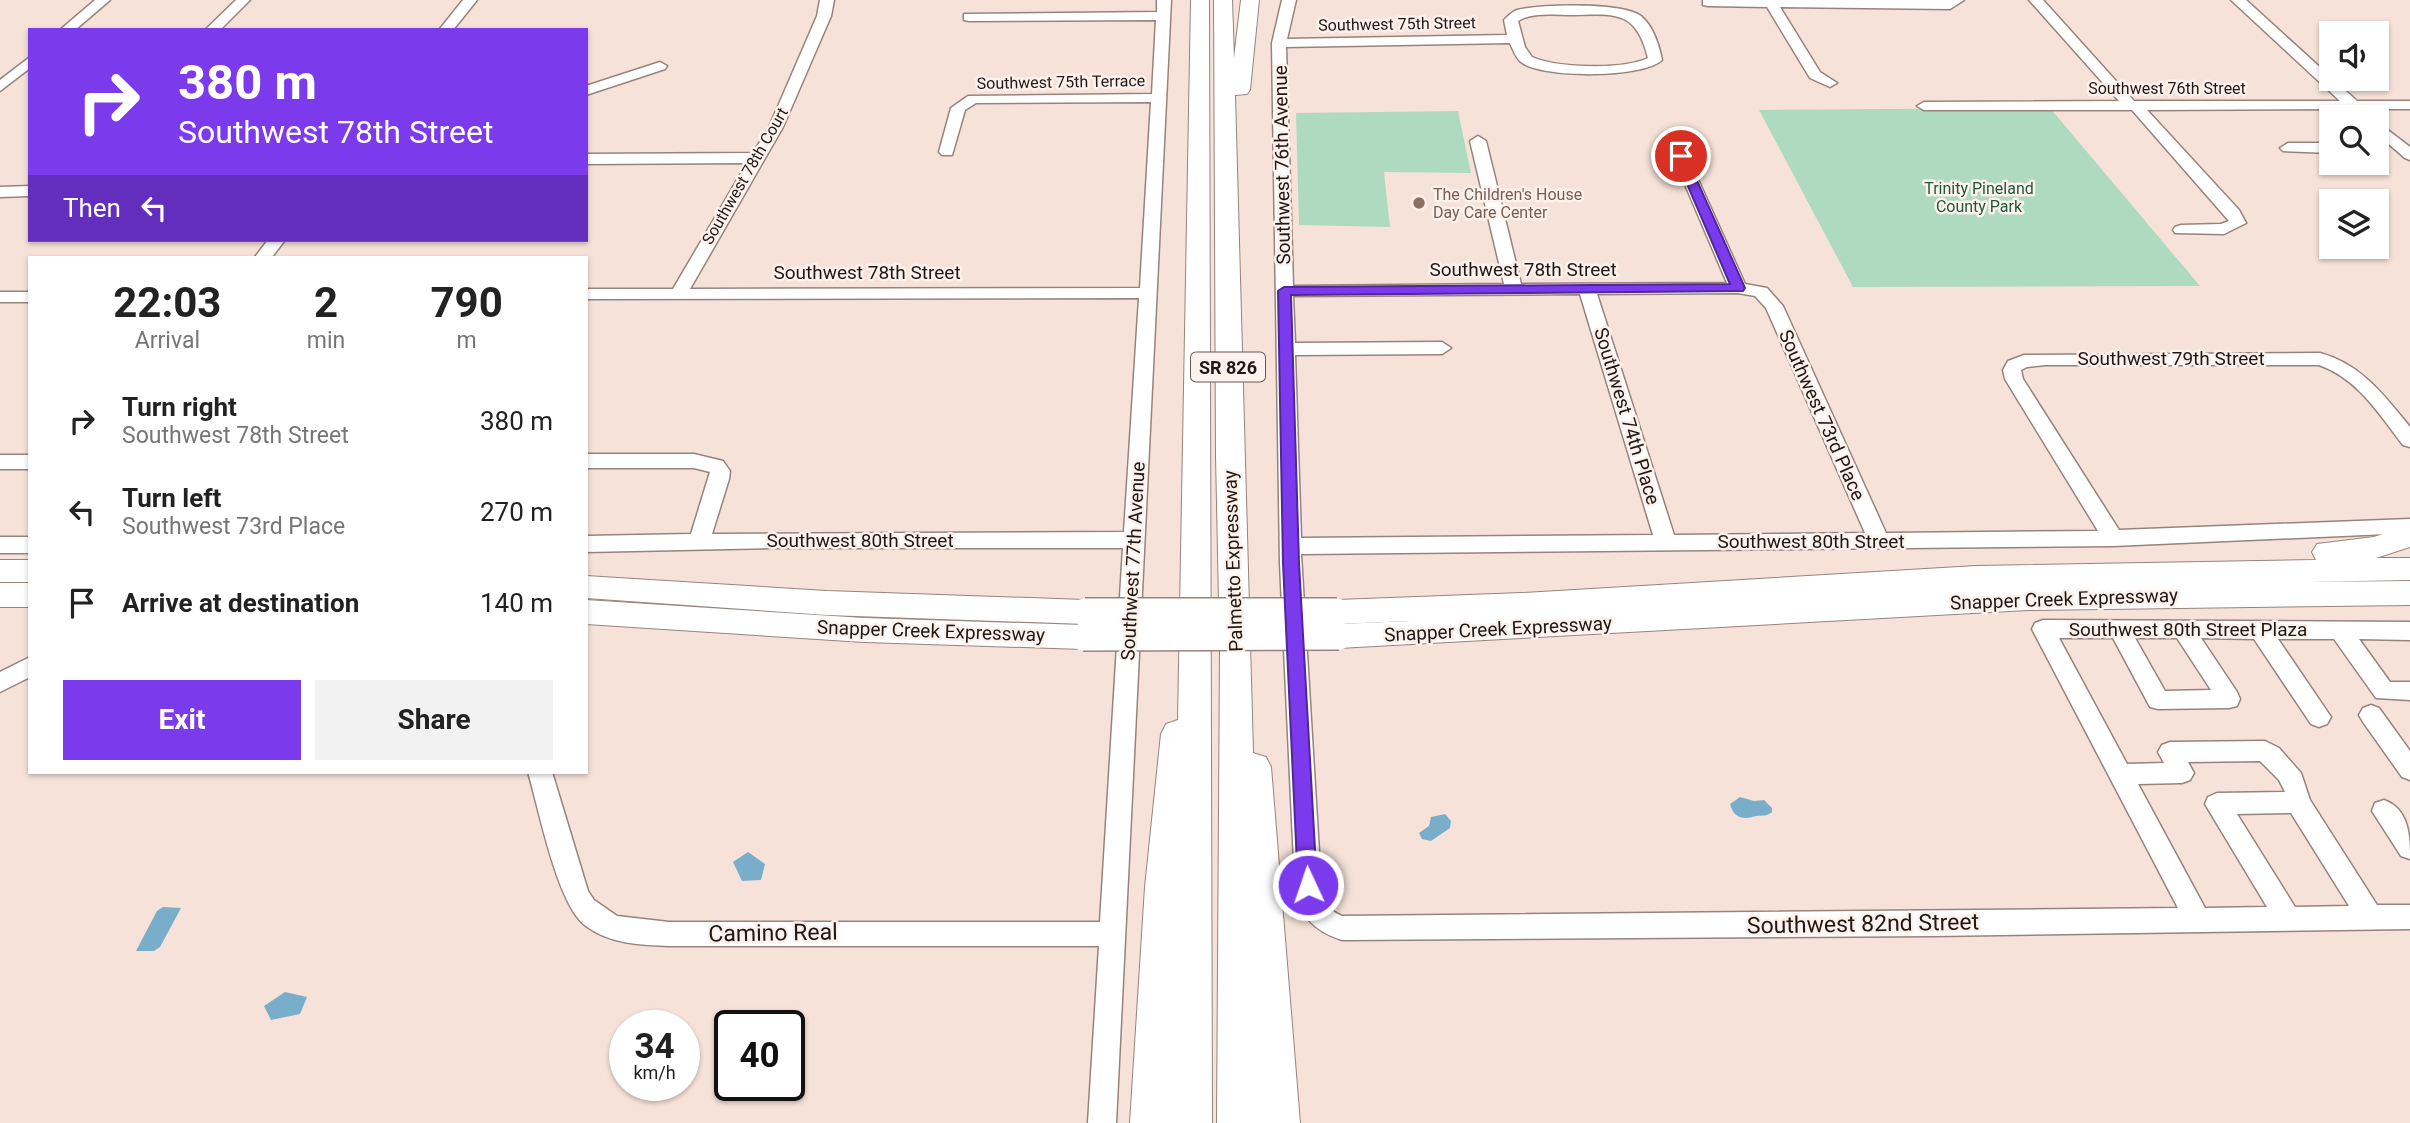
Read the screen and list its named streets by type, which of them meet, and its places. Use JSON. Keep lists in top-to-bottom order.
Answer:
{
  "streets": {
    "highway": ["SR 826", "Palmetto Expressway", "Snapper Creek Expressway"],
    "street": [
      "Southwest 75th Street",
      "Southwest 75th Terrace",
      "Southwest 76th Street",
      "Southwest 76th Avenue",
      "Southwest 78th Court",
      "Southwest 78th Street",
      "Southwest 79th Street",
      "Southwest 73rd Place",
      "Southwest 74th Place",
      "Southwest 80th Street",
      "Southwest 77th Avenue",
      "Southwest 80th Street Plaza",
      "Southwest 82nd Street",
      "Camino Real"
    ]
  },
  "crossings": [
    ["Southwest 75th Street", "Southwest 76th Avenue"],
    ["Southwest 75th Terrace", "Southwest 77th Avenue"],
    ["Southwest 76th Avenue", "Southwest 78th Street"],
    ["Southwest 76th Avenue", "Southwest 80th Street"],
    ["Southwest 76th Avenue", "Southwest 82nd Street"],
    ["Southwest 78th Court", "Southwest 78th Street"],
    ["Southwest 78th Street", "Southwest 73rd Place"],
    ["Southwest 78th Street", "Southwest 74th Place"],
    ["Southwest 78th Street", "Southwest 77th Avenue"],
    ["Southwest 79th Street", "Southwest 80th Street"],
    ["Southwest 73rd Place", "Southwest 80th Street"],
    ["Southwest 74th Place", "Southwest 80th Street"],
    ["Southwest 80th Street", "Southwest 77th Avenue"],
    ["Southwest 77th Avenue", "Camino Real"],
    ["Southwest 80th Street Plaza", "Southwest 82nd Street"]
  ],
  "parks": ["Trinity Pineland County Park"],
  "places": ["The Children's House Day Care Center"],
  "page": {
    "turn": ["380 m", "Southwest 78th Street"],
    "then": "Then",
    "eta": [
      "22:03",
      "Arrival",
      "2",
      "min",
      "790",
      "m"
    ],
    "list": [
      {
        "name": "Turn right",
        "note": "Southwest 78th Street",
        "value": "380 m"
      },
      {
        "name": "Turn left",
        "note": "Southwest 73rd Place",
        "value": "270 m"
      },
      {
        "name": "Arrive at destination",
        "value": "140 m"
      }
    ],
    "buttons": ["Exit", "Share"],
    "speed": "34 km/h",
    "limit": "40"
  }
}
